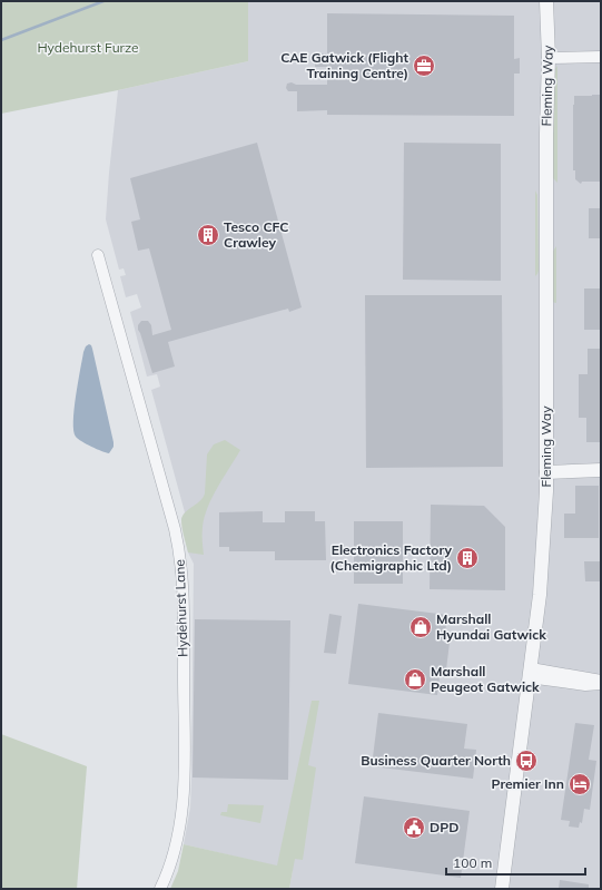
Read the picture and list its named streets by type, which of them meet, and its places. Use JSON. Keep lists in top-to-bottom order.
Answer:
{
  "streets": {
    "street": ["Fleming Way", "Hydehurst Lane"]
  },
  "parks": ["Hydehurst Furze"],
  "places": {
    "office": ["CAE Gatwick (Flight Training Centre)"],
    "building": ["Tesco CFC Crawley", "Electronics Factory (Chemigraphic Ltd)"],
    "shop": ["Marshall Hyundai Gatwick", "Marshall Peugeot Gatwick"],
    "bus stop": ["Business Quarter North"],
    "hotel": ["Premier Inn"],
    "public building": ["DPD"]
  },
  "scale_bar": "100 m"
}
